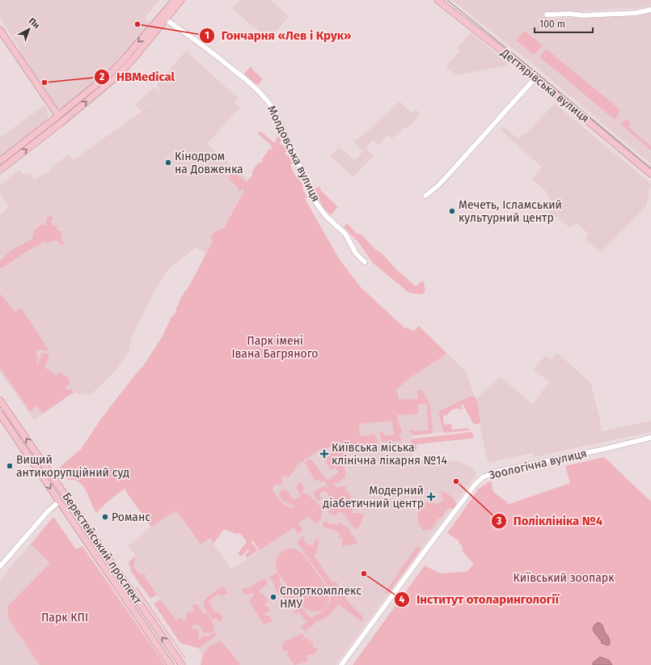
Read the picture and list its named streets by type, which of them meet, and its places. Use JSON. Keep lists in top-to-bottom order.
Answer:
{
  "streets": {
    "main road": ["Дегтярівська вулиця", "Берестейський проспект"],
    "street": ["Молдовська вулиця", "Зоологічна вулиця"]
  },
  "parks": ["Парк імені Івана Багряного", "Київський зоопарк", "Парк КПІ"],
  "places": {
    "other": [
      "Гончарня «Лев і Крук»",
      "HBMedical",
      "Кінодром на Довженка",
      "Мечеть, Ісламський культурний центр",
      "Вищий антикорупційний суд",
      "Поліклініка №4",
      "Романс",
      "Інститут отоларингології",
      "Спорткомплекс НМУ"
    ],
    "health": ["Київська міська клінічна лікарня №14", "Модерний діабетичний центр"]
  },
  "scale_bar": "100 m",
  "north": "top right"
}
